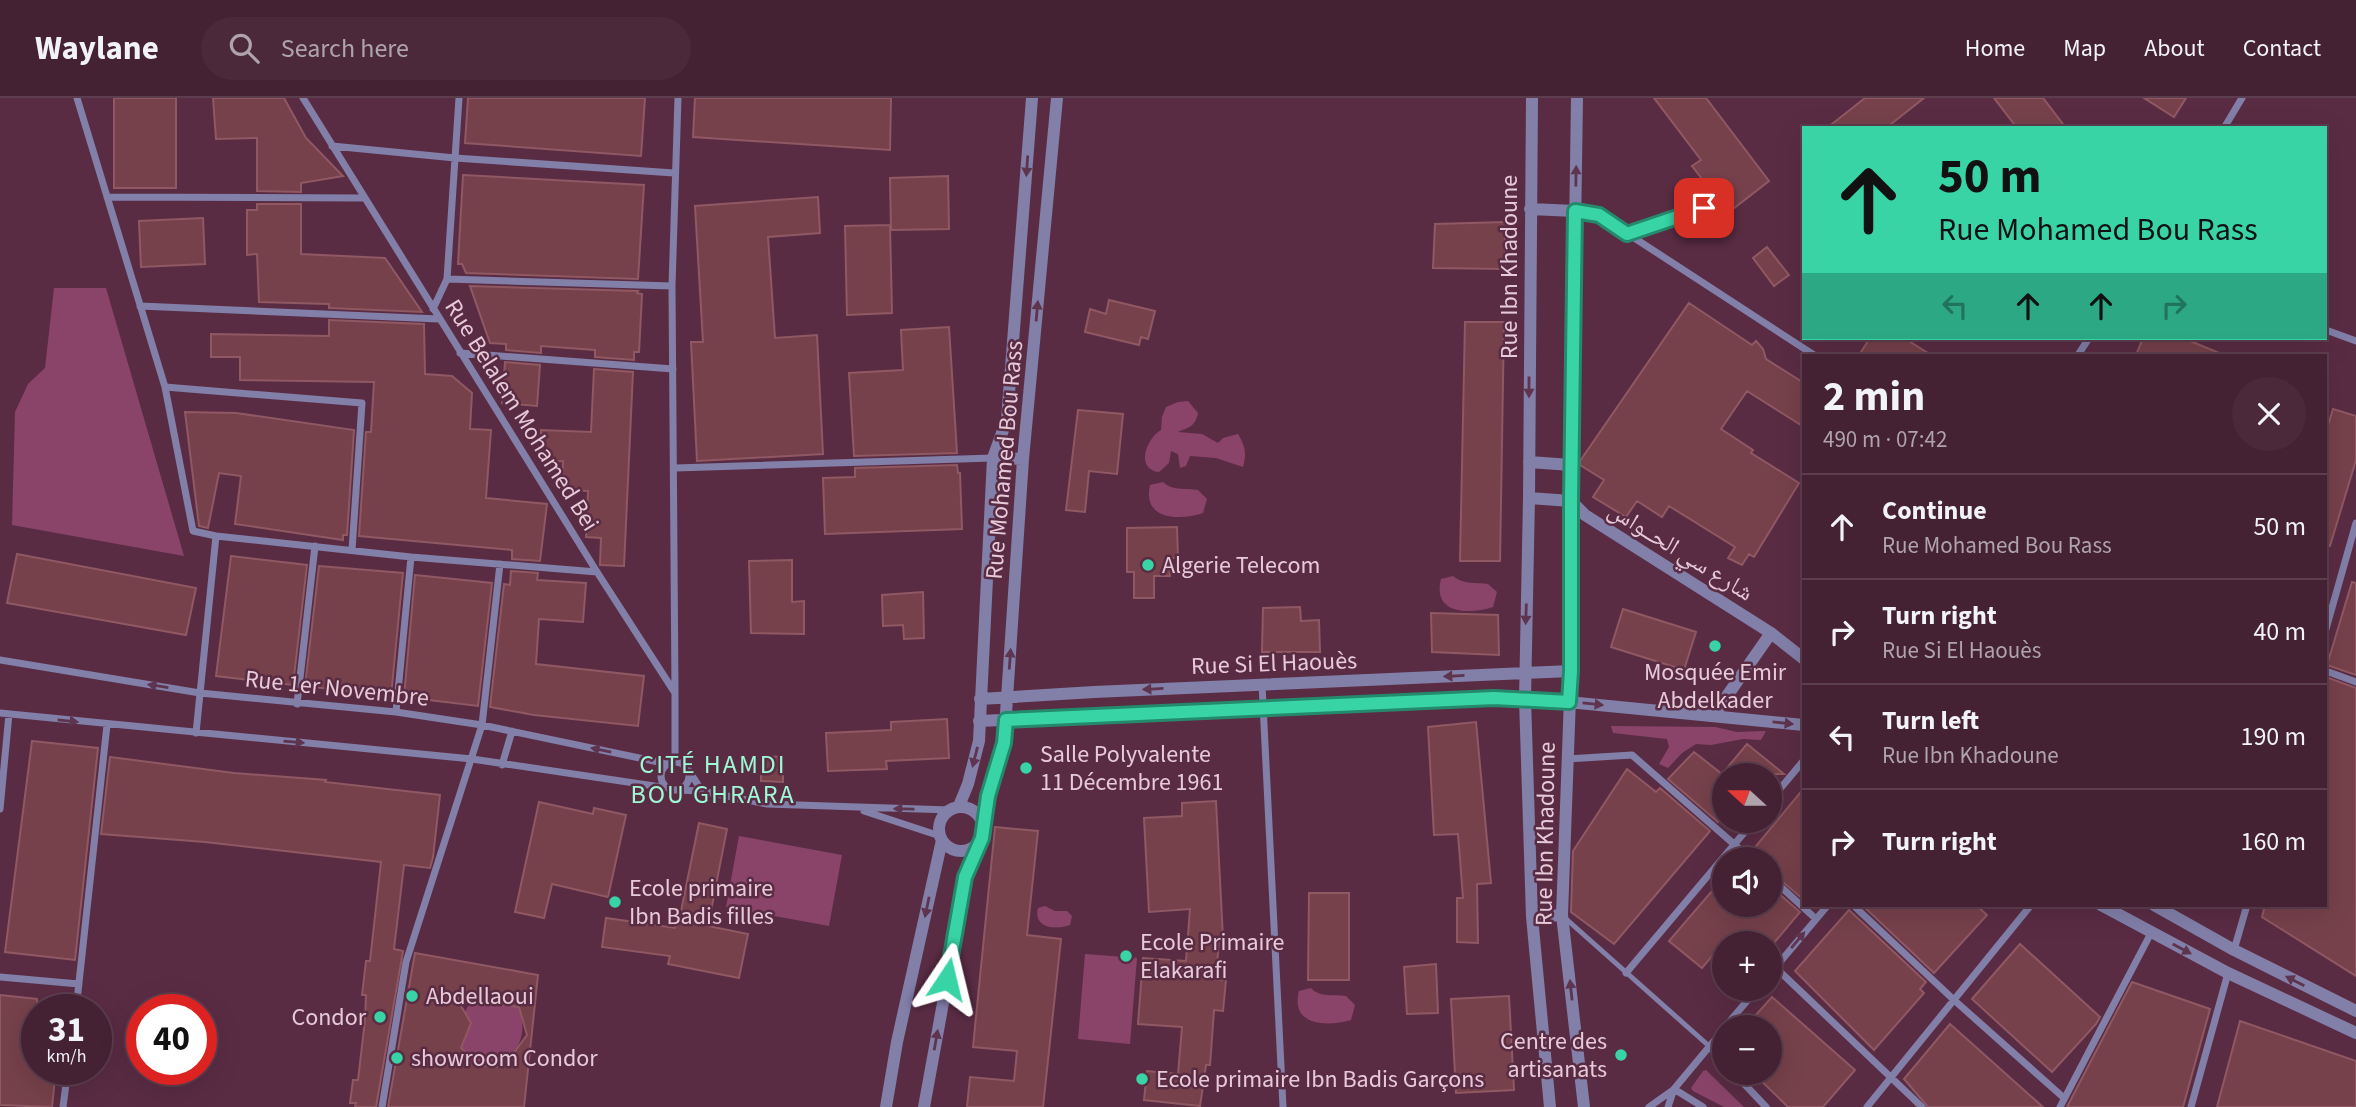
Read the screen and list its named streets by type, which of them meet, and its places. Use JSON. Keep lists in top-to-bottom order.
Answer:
{
  "streets": {
    "street": [
      "Rue Ibn Khadoune",
      "Rue Belalem Mohamed Bei",
      "Rue Mohamed Bou Rass",
      "شارع سي الحــواس",
      "Rue Si El Haouès",
      "Rue 1er Novembre"
    ]
  },
  "crossings": [
    ["Rue Ibn Khadoune", "شارع سي الحــواس"],
    ["Rue Ibn Khadoune", "Rue Si El Haouès"],
    ["Rue Mohamed Bou Rass", "Rue Si El Haouès"]
  ],
  "districts": ["CITÉ HAMDI BOU GHRARA"],
  "places": [
    "Algerie Telecom",
    "Mosquée Emir Abdelkader",
    "Salle Polyvalente 11 Décembre 1961",
    "Ecole primaire Ibn Badis filles",
    "Ecole Primaire Elakarafi",
    "Abdellaoui",
    "Condor",
    "Centre des artisanats",
    "showroom Condor",
    "Ecole primaire Ibn Badis Garçons"
  ],
  "north": "left",
  "page": {
    "header": "Waylane",
    "search": "Search here",
    "nav": [
      "Home",
      "Map",
      "About",
      "Contact"
    ],
    "turn": ["50 m", "Rue Mohamed Bou Rass"],
    "heading": ["2 min", "490 m · 07:42"],
    "list": [
      {
        "name": "Continue",
        "note": "Rue Mohamed Bou Rass",
        "value": "50 m"
      },
      {
        "name": "Turn right",
        "note": "Rue Si El Haouès",
        "value": "40 m"
      },
      {
        "name": "Turn left",
        "note": "Rue Ibn Khadoune",
        "value": "190 m"
      },
      {
        "name": "Turn right",
        "value": "160 m"
      }
    ],
    "map_buttons": ["+", "−"],
    "speed": "31 km/h",
    "limit": "40"
  }
}
